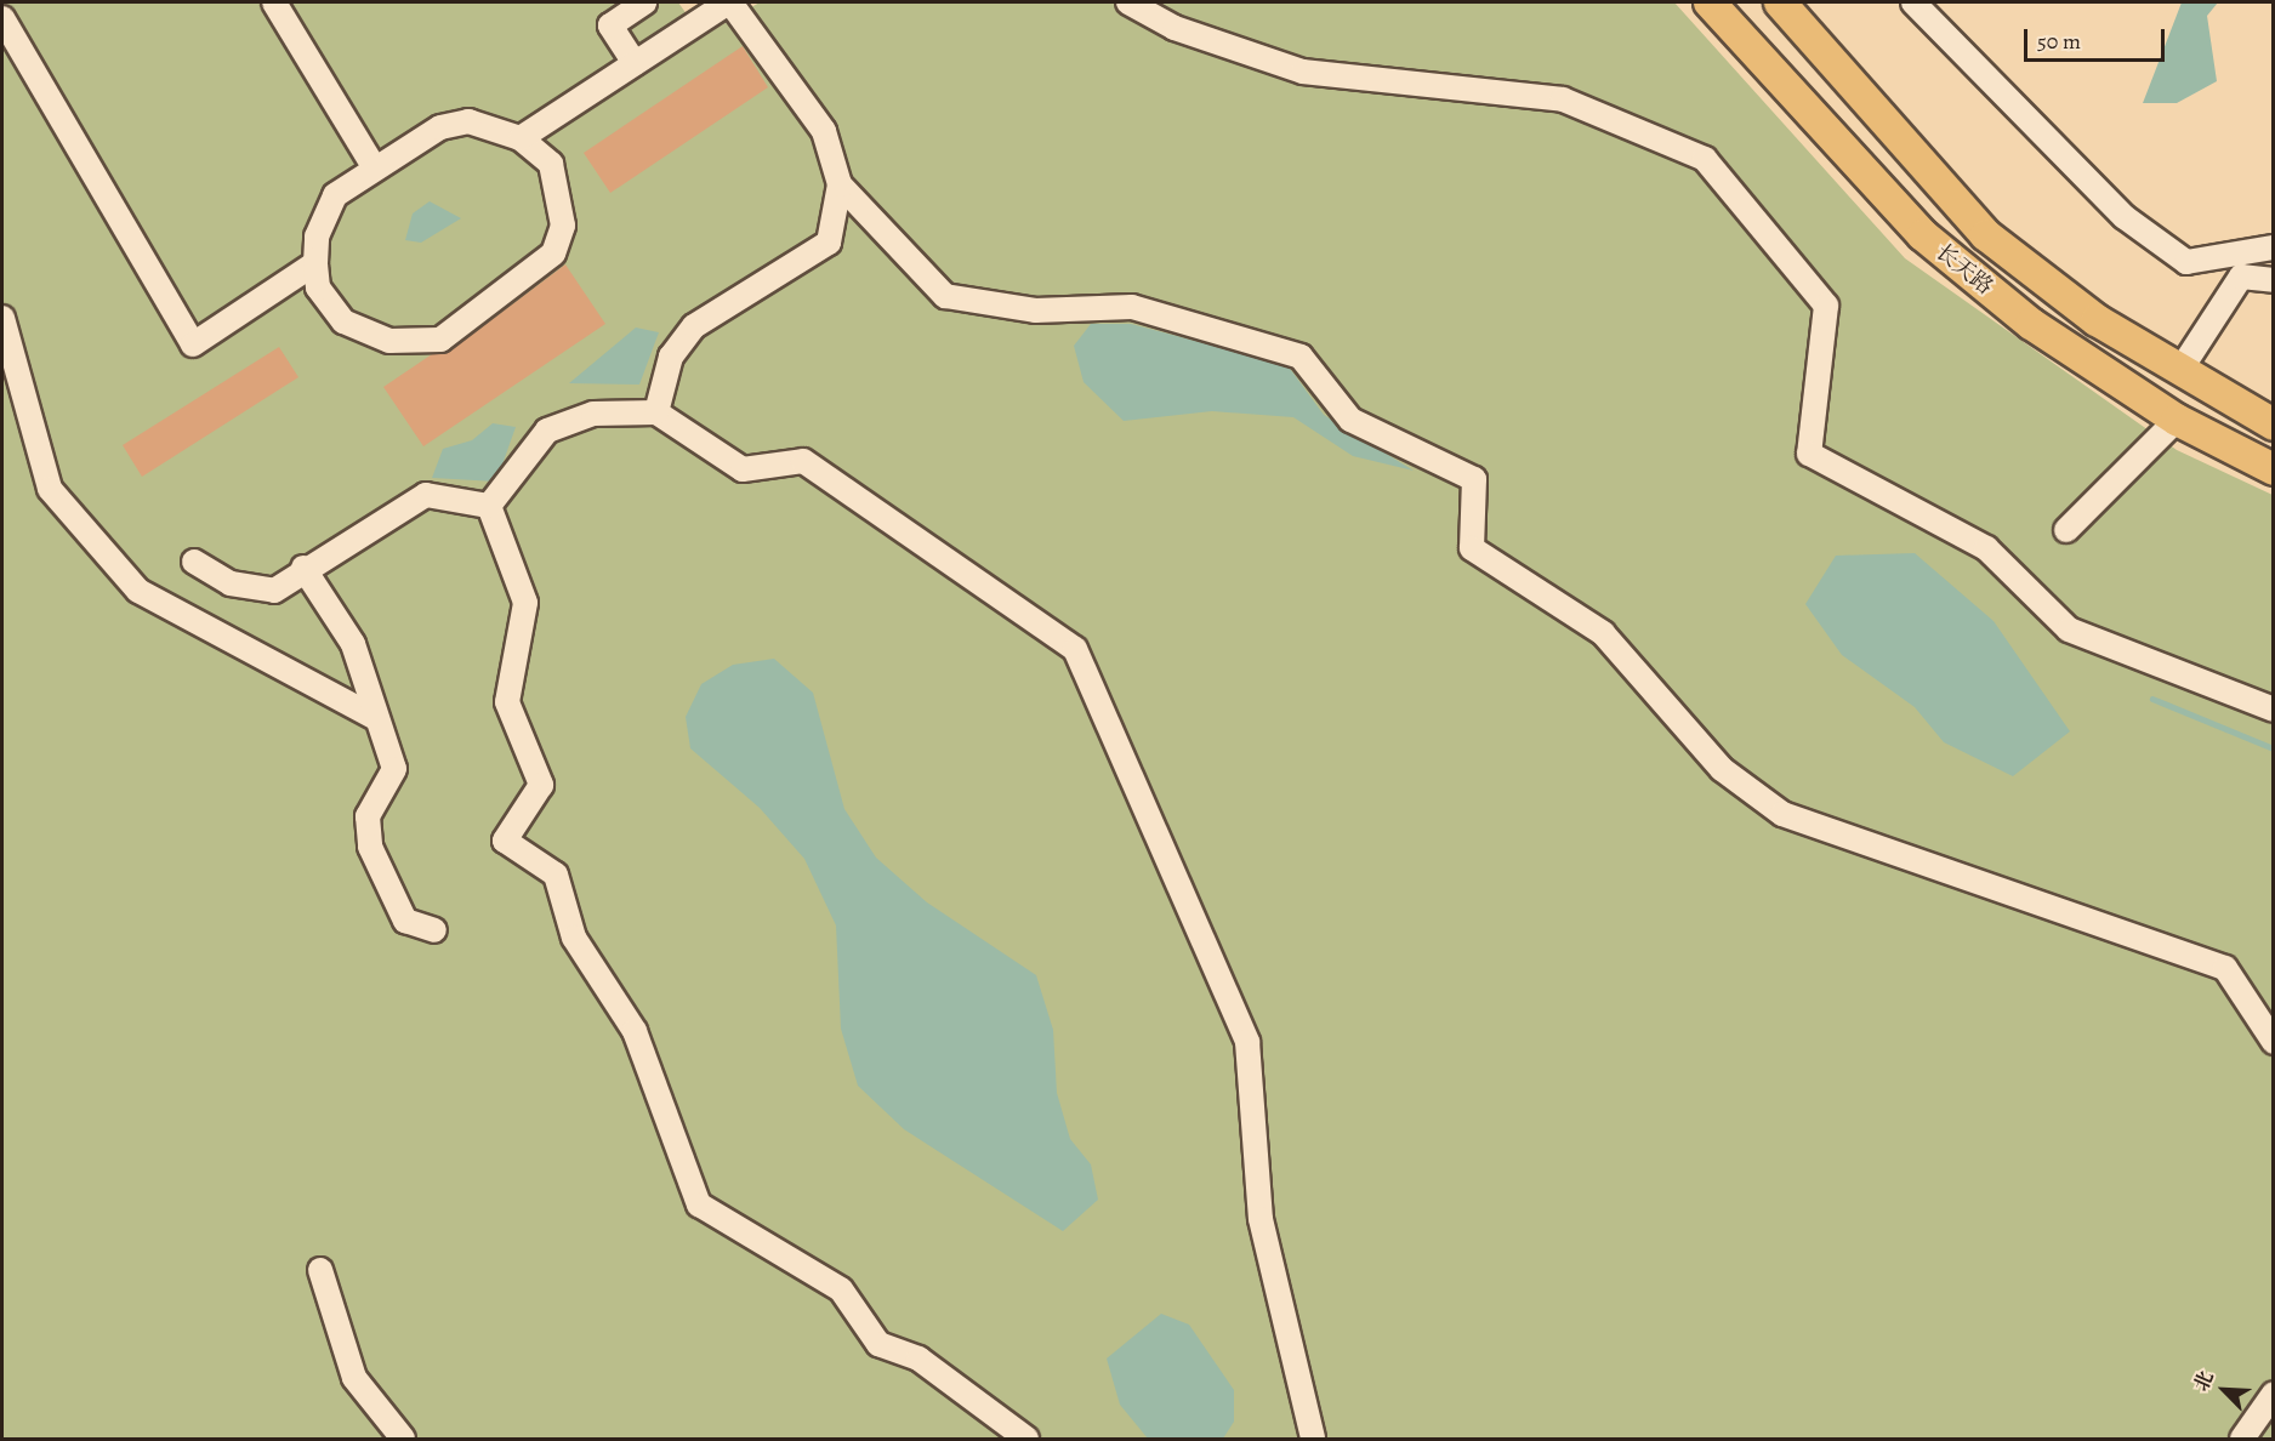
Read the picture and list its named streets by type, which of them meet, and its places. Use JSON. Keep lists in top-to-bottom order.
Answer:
{
  "streets": {
    "main road": ["长天路"]
  },
  "scale_bar": "50 m",
  "north": "top left"
}
